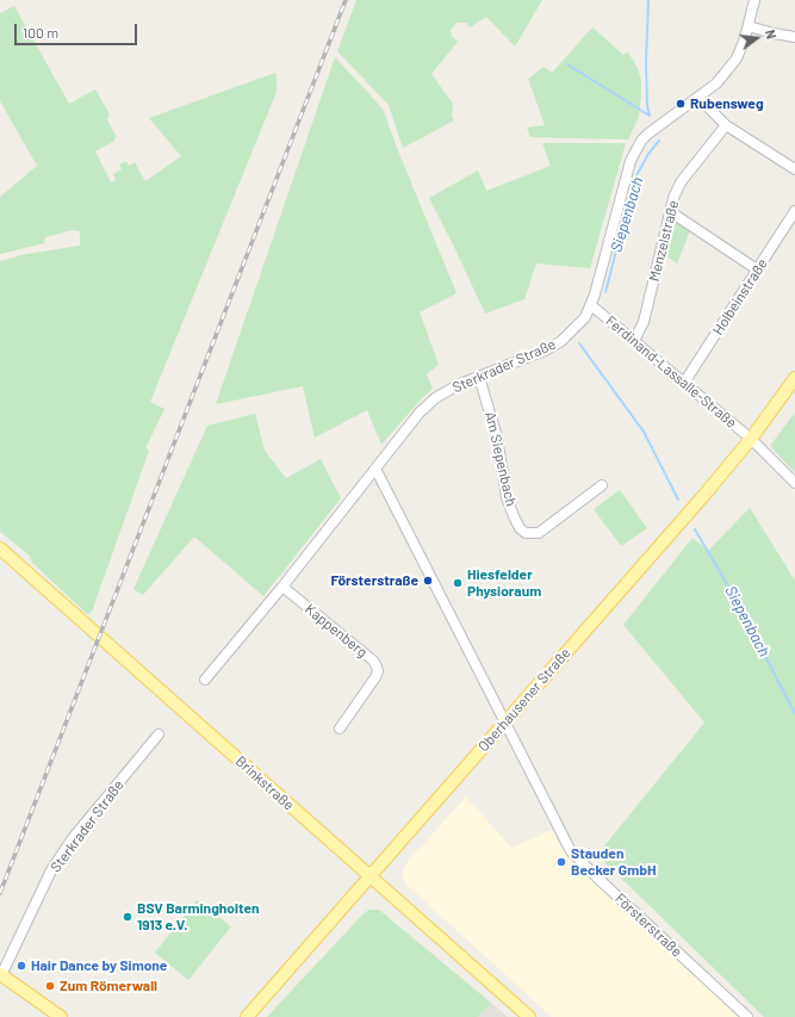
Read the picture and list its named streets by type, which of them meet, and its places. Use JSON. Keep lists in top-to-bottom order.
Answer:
{
  "streets": {
    "main road": ["Oberhausener Straße", "Brinkstraße"],
    "street": [
      "Menzelstraße",
      "Holbeinstraße",
      "Sterkrader Straße",
      "Ferdinand-Lassalle-Straße",
      "Am Siepenbach",
      "Kappenberg",
      "Försterstraße"
    ]
  },
  "crossings": [
    ["Menzelstraße", "Ferdinand-Lassalle-Straße"],
    ["Holbeinstraße", "Ferdinand-Lassalle-Straße"],
    ["Sterkrader Straße", "Ferdinand-Lassalle-Straße"],
    ["Sterkrader Straße", "Am Siepenbach"],
    ["Sterkrader Straße", "Kappenberg"],
    ["Sterkrader Straße", "Försterstraße"],
    ["Ferdinand-Lassalle-Straße", "Oberhausener Straße"],
    ["Oberhausener Straße", "Brinkstraße"],
    ["Oberhausener Straße", "Försterstraße"]
  ],
  "water": ["Siepenbach"],
  "places": [
    "Rubensweg",
    "Försterstraße",
    "Hiesfelder Physioraum",
    "Stauden Becker GmbH",
    "BSV Barmingholten 1913 e.V.",
    "Hair Dance by Simone",
    "Zum Römerwall"
  ],
  "scale_bar": "100 m",
  "north": "right"
}
